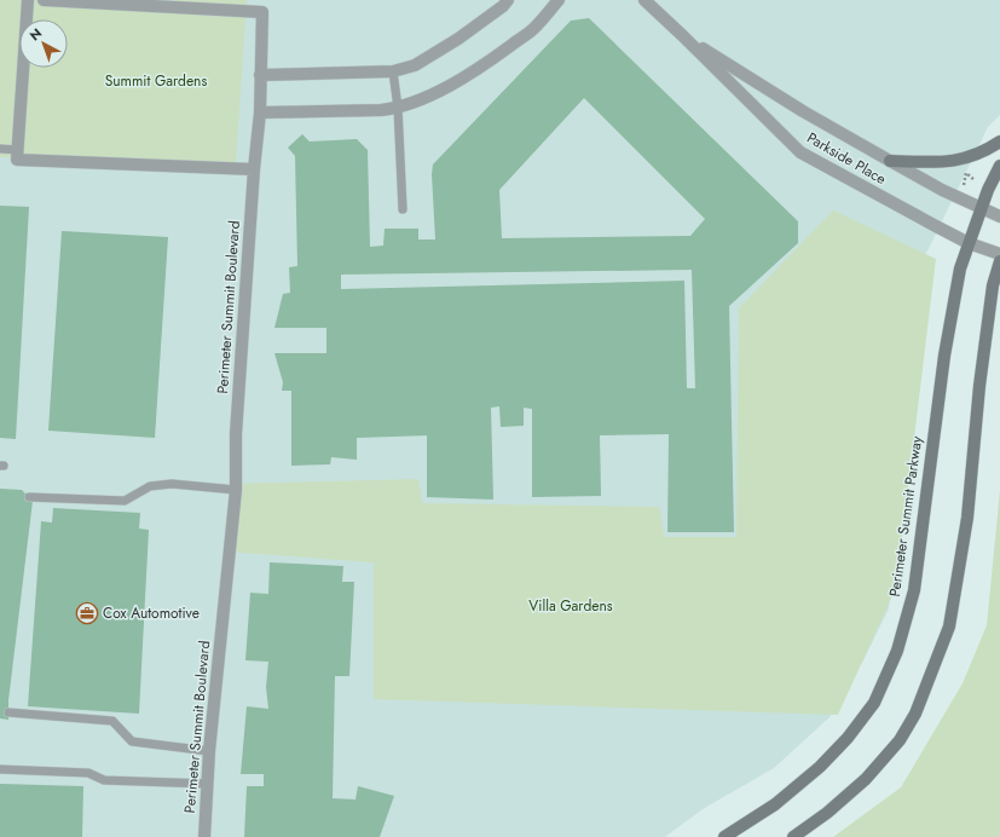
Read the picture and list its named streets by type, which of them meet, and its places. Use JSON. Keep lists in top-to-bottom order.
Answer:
{
  "streets": {
    "main road": ["Perimeter Summit Parkway"],
    "street": ["Parkside Place", "Perimeter Summit Boulevard"]
  },
  "crossings": [
    ["Parkside Place", "Perimeter Summit Parkway"]
  ],
  "parks": ["Summit Gardens", "Villa Gardens"],
  "places": {
    "office": ["Cox Automotive"]
  },
  "north": "top left"
}
